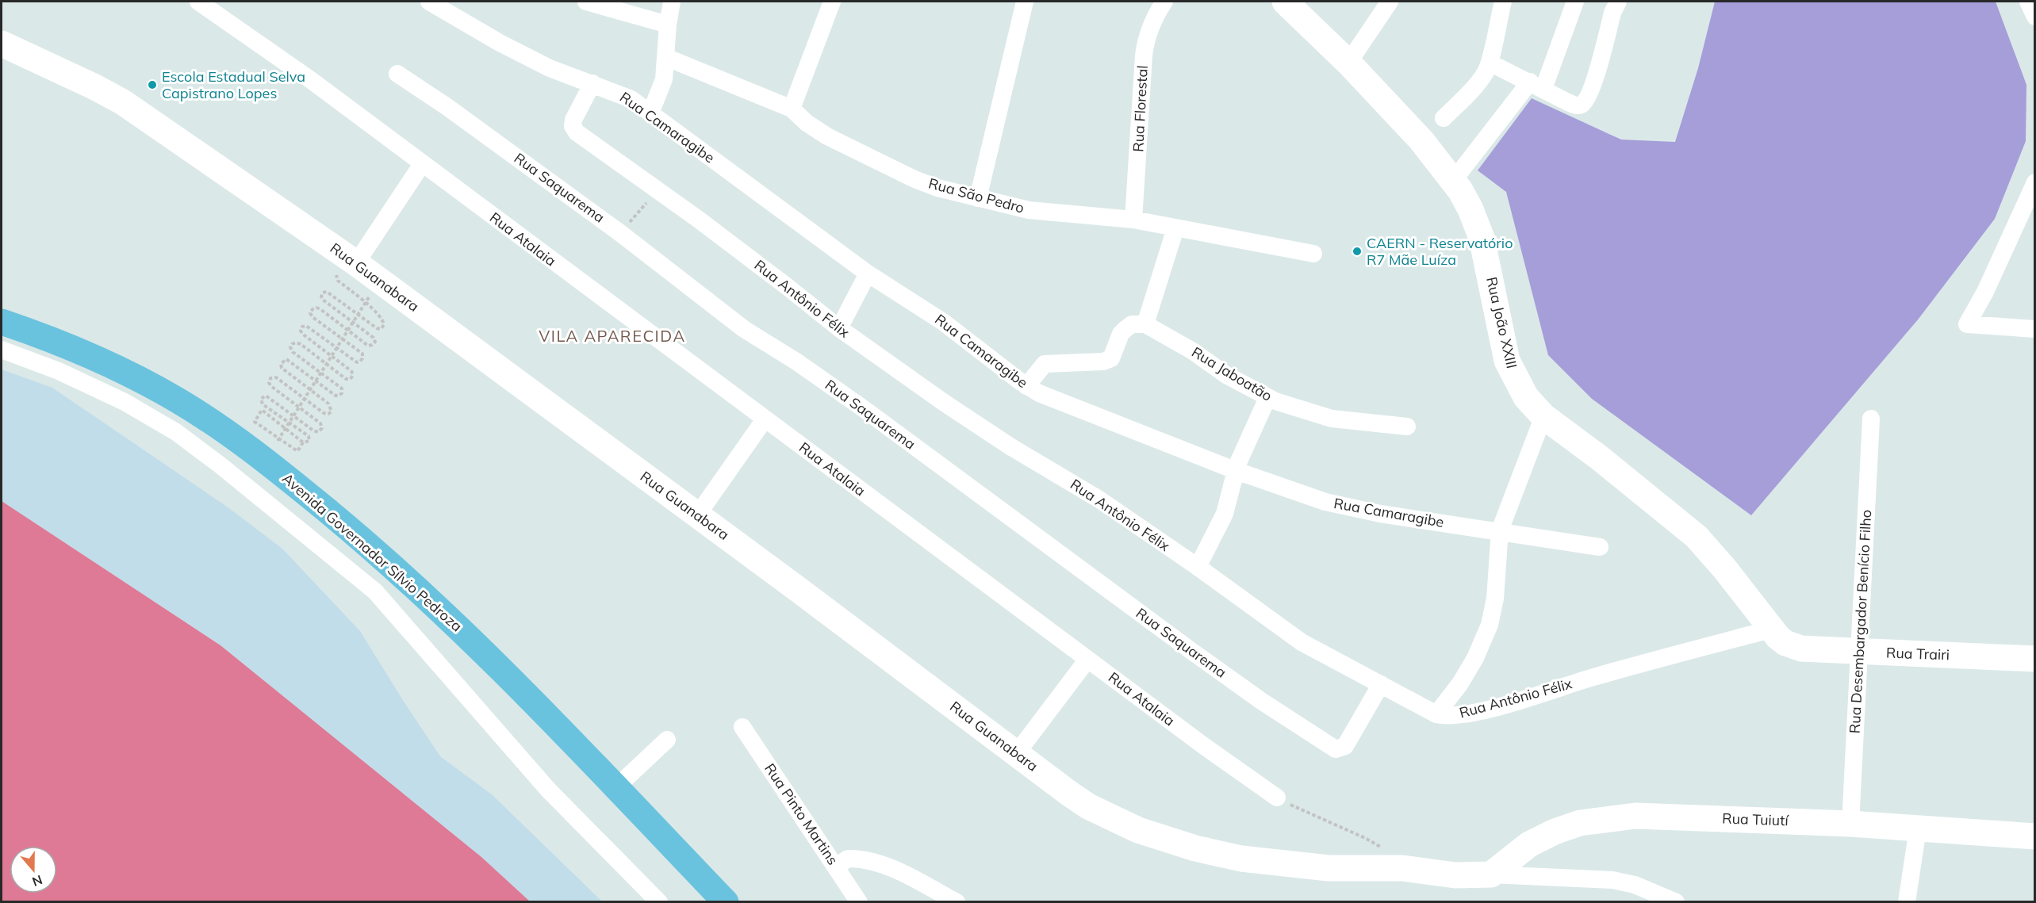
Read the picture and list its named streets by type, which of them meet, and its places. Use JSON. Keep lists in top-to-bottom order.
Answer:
{
  "streets": {
    "main road": ["Avenida Governador Sílvio Pedroza"],
    "street": [
      "Rua Florestal",
      "Rua Camaragibe",
      "Rua Saquarema",
      "Rua São Pedro",
      "Rua Atalaia",
      "Rua Guanabara",
      "Rua Antônio Félix",
      "Rua João XXIII",
      "Rua Jaboatão",
      "Rua Desembargador Benício Filho",
      "Rua Trairi",
      "Rua Pinto Martins",
      "Rua Tuiutí"
    ]
  },
  "crossings": [
    ["Rua Florestal", "Rua São Pedro"],
    ["Rua Camaragibe", "Rua Antônio Félix"],
    ["Rua Saquarema", "Rua Antônio Félix"],
    ["Rua Antônio Félix", "Rua João XXIII"],
    ["Rua João XXIII", "Rua Trairi"],
    ["Rua Desembargador Benício Filho", "Rua Trairi"],
    ["Rua Desembargador Benício Filho", "Rua Tuiutí"]
  ],
  "districts": ["VILA APARECIDA"],
  "places": ["Escola Estadual Selva Capistrano Lopes", "CAERN - Reservatório R7 Mãe Luíza"],
  "north": "bottom"
}
